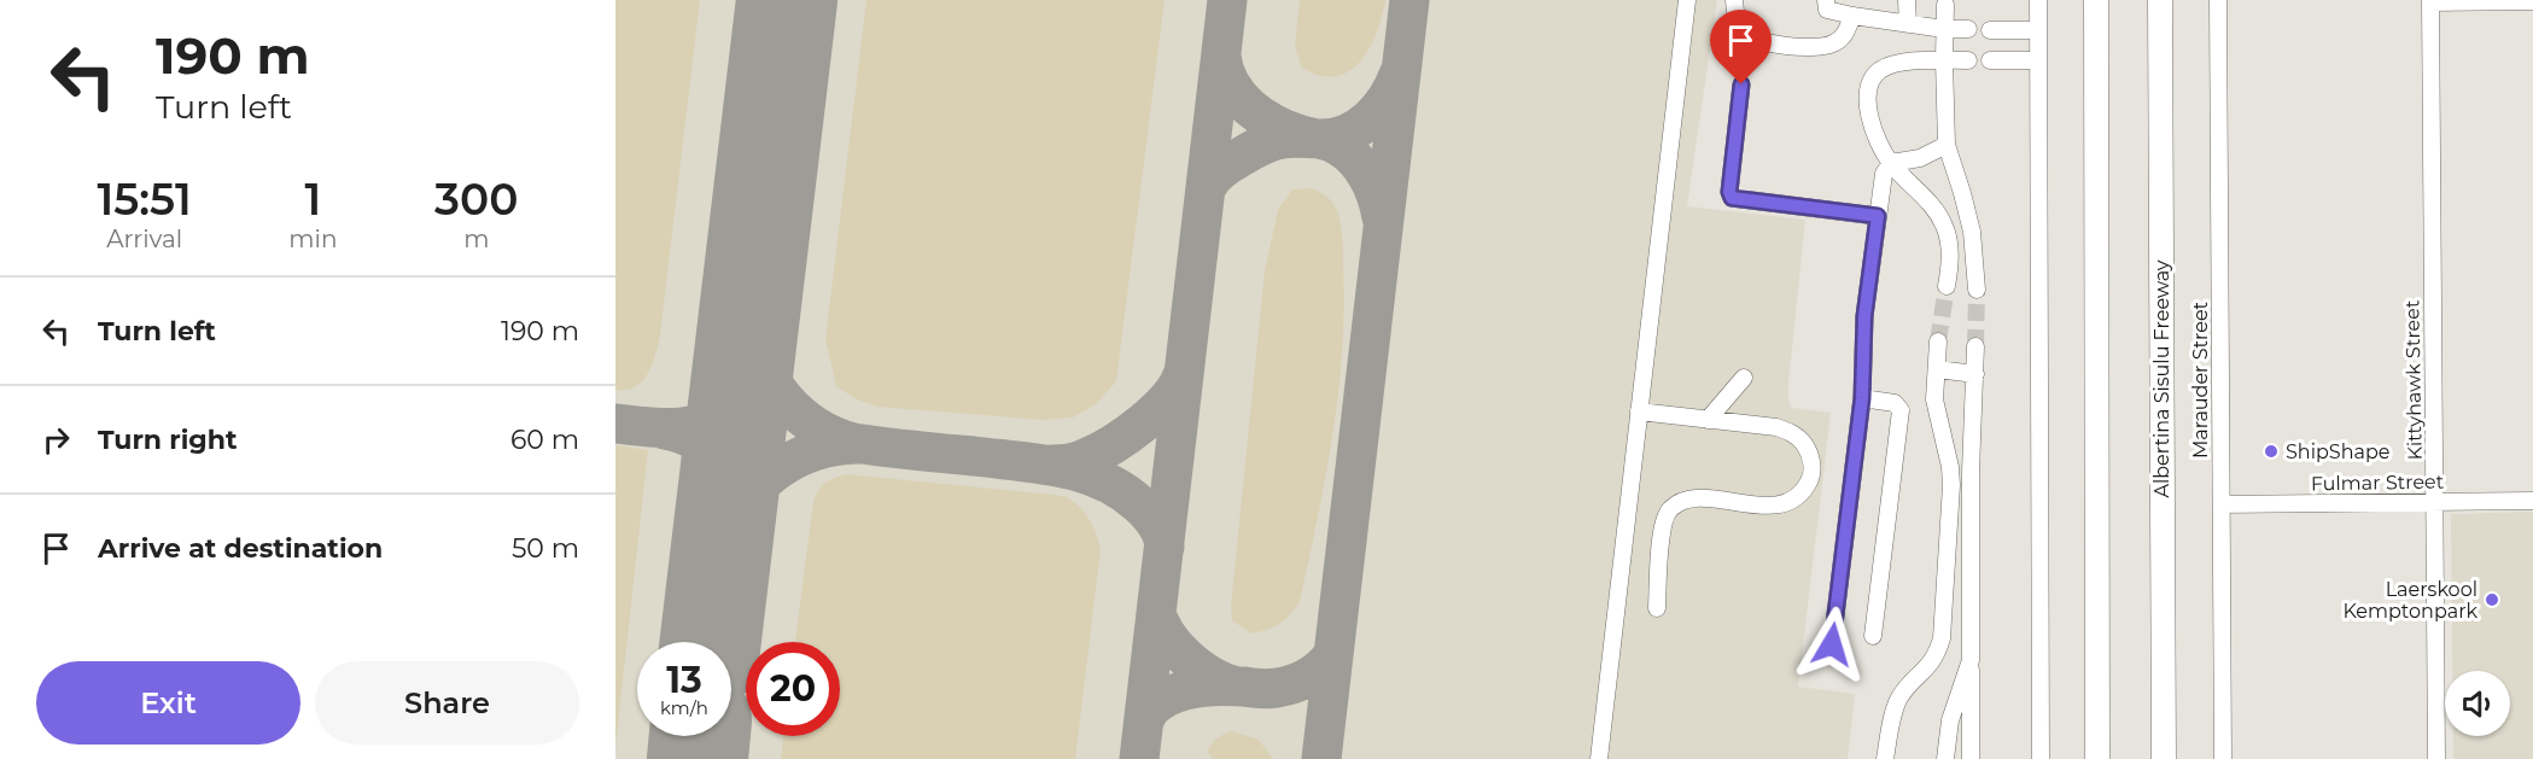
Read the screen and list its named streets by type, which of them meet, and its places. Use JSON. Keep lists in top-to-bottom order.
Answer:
{
  "streets": {
    "highway": ["Albertina Sisulu Freeway"],
    "street": ["Marauder Street", "Kittyhawk Street", "Fulmar Street"]
  },
  "crossings": [
    ["Marauder Street", "Fulmar Street"],
    ["Kittyhawk Street", "Fulmar Street"]
  ],
  "places": ["ShipShape", "Laerskool Kemptonpark"],
  "page": {
    "turn": ["190 m", "Turn left"],
    "eta": [
      "15:51",
      "Arrival",
      "1",
      "min",
      "300",
      "m"
    ],
    "list": [
      {
        "name": "Turn left",
        "value": "190 m"
      },
      {
        "name": "Turn right",
        "value": "60 m"
      },
      {
        "name": "Arrive at destination",
        "value": "50 m"
      }
    ],
    "speed": "13 km/h",
    "limit": "20",
    "buttons": ["Exit", "Share"]
  }
}
